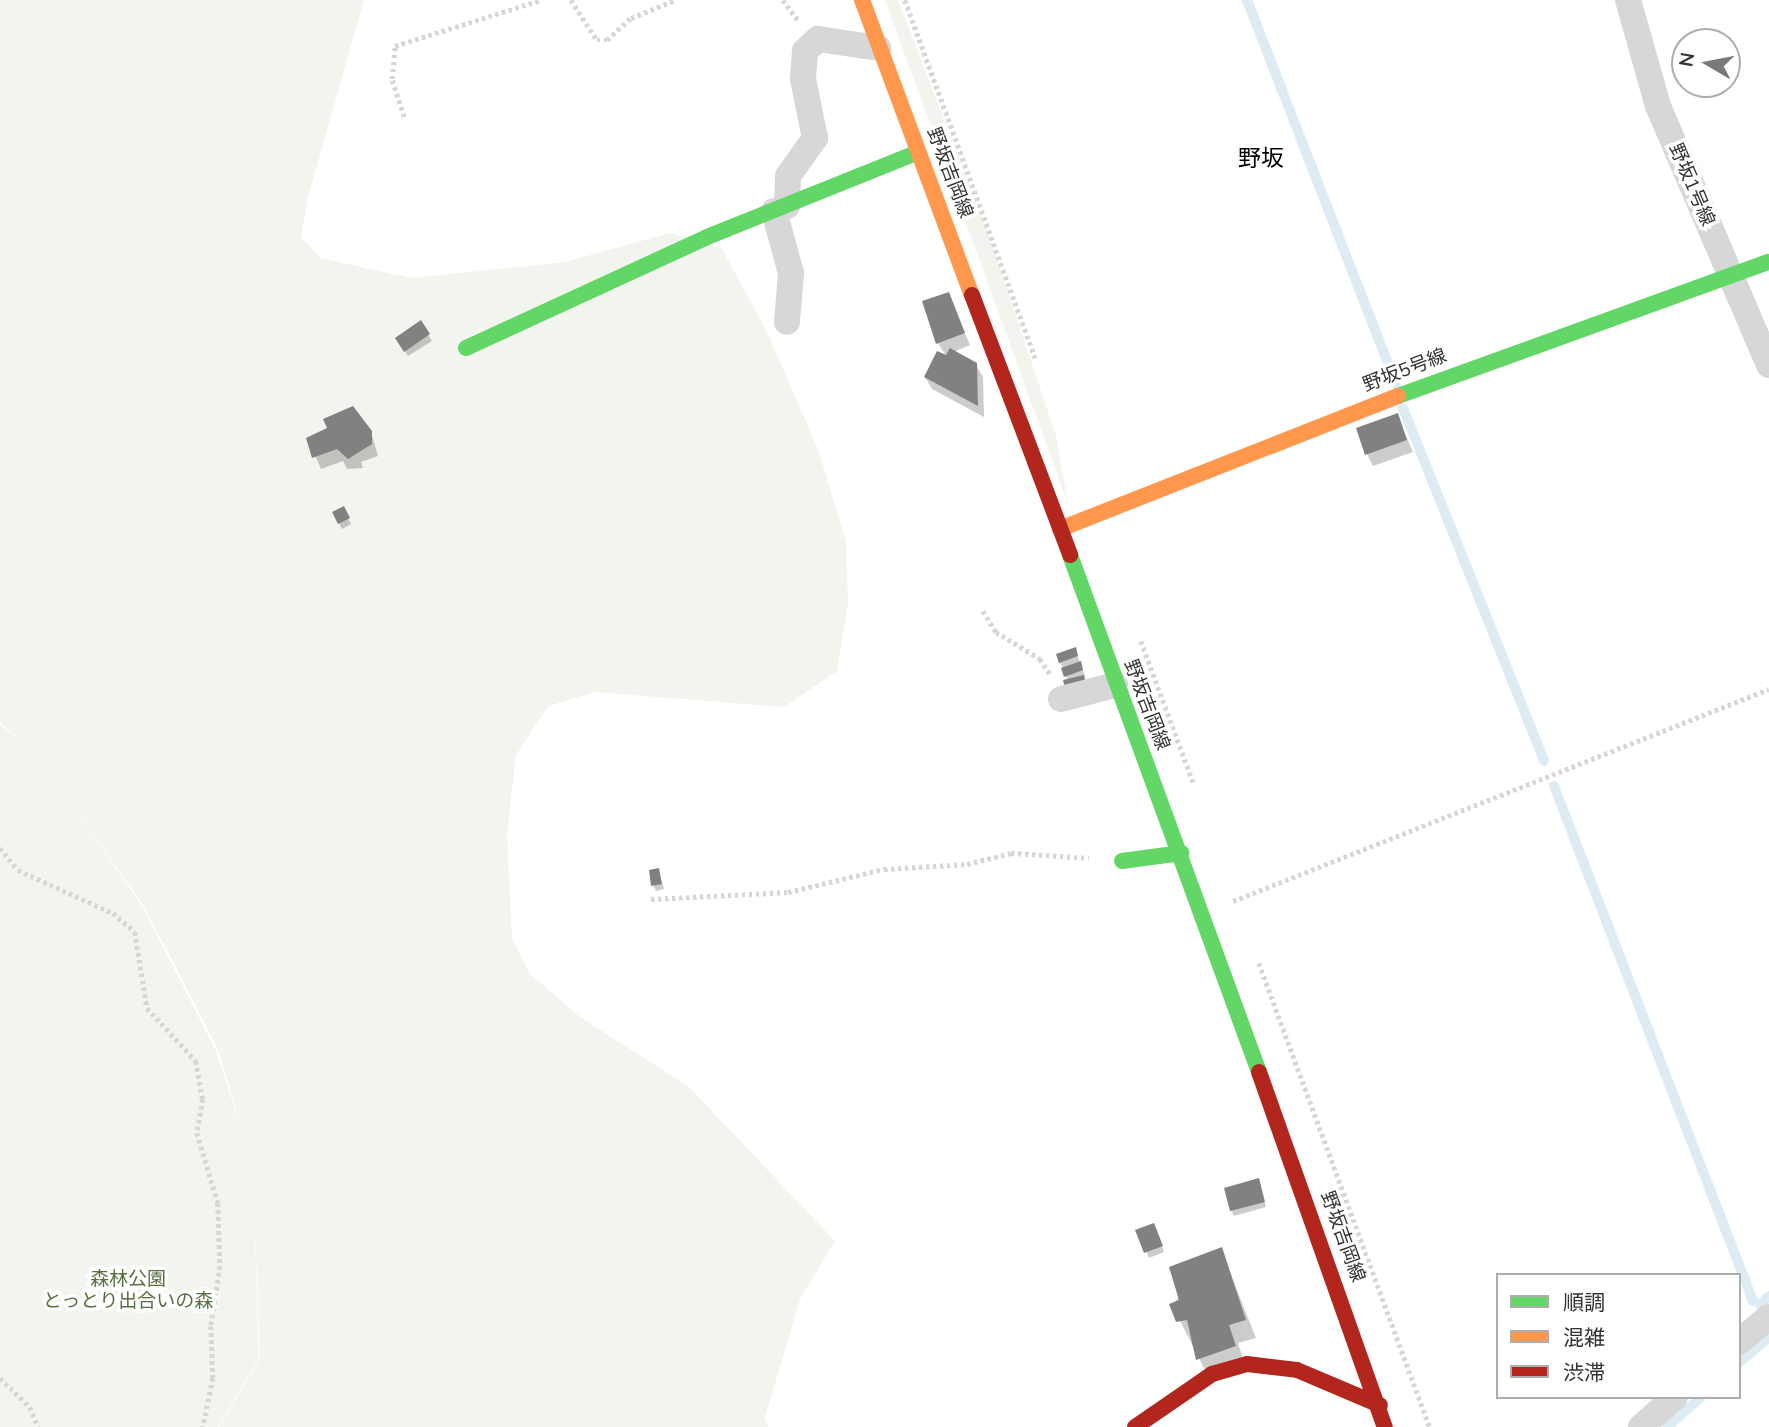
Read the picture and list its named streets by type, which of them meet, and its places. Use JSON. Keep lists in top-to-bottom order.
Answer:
{
  "streets": {
    "street": ["野坂吉岡線", "野坂1号線", "野坂5号線"]
  },
  "crossings": [
    ["野坂吉岡線", "野坂5号線"],
    ["野坂1号線", "野坂5号線"]
  ],
  "districts": ["野坂"],
  "parks": ["森林公園 とっとり出合いの森"],
  "legend": ["順調", "混雑", "渋滞"],
  "north": "left"
}
